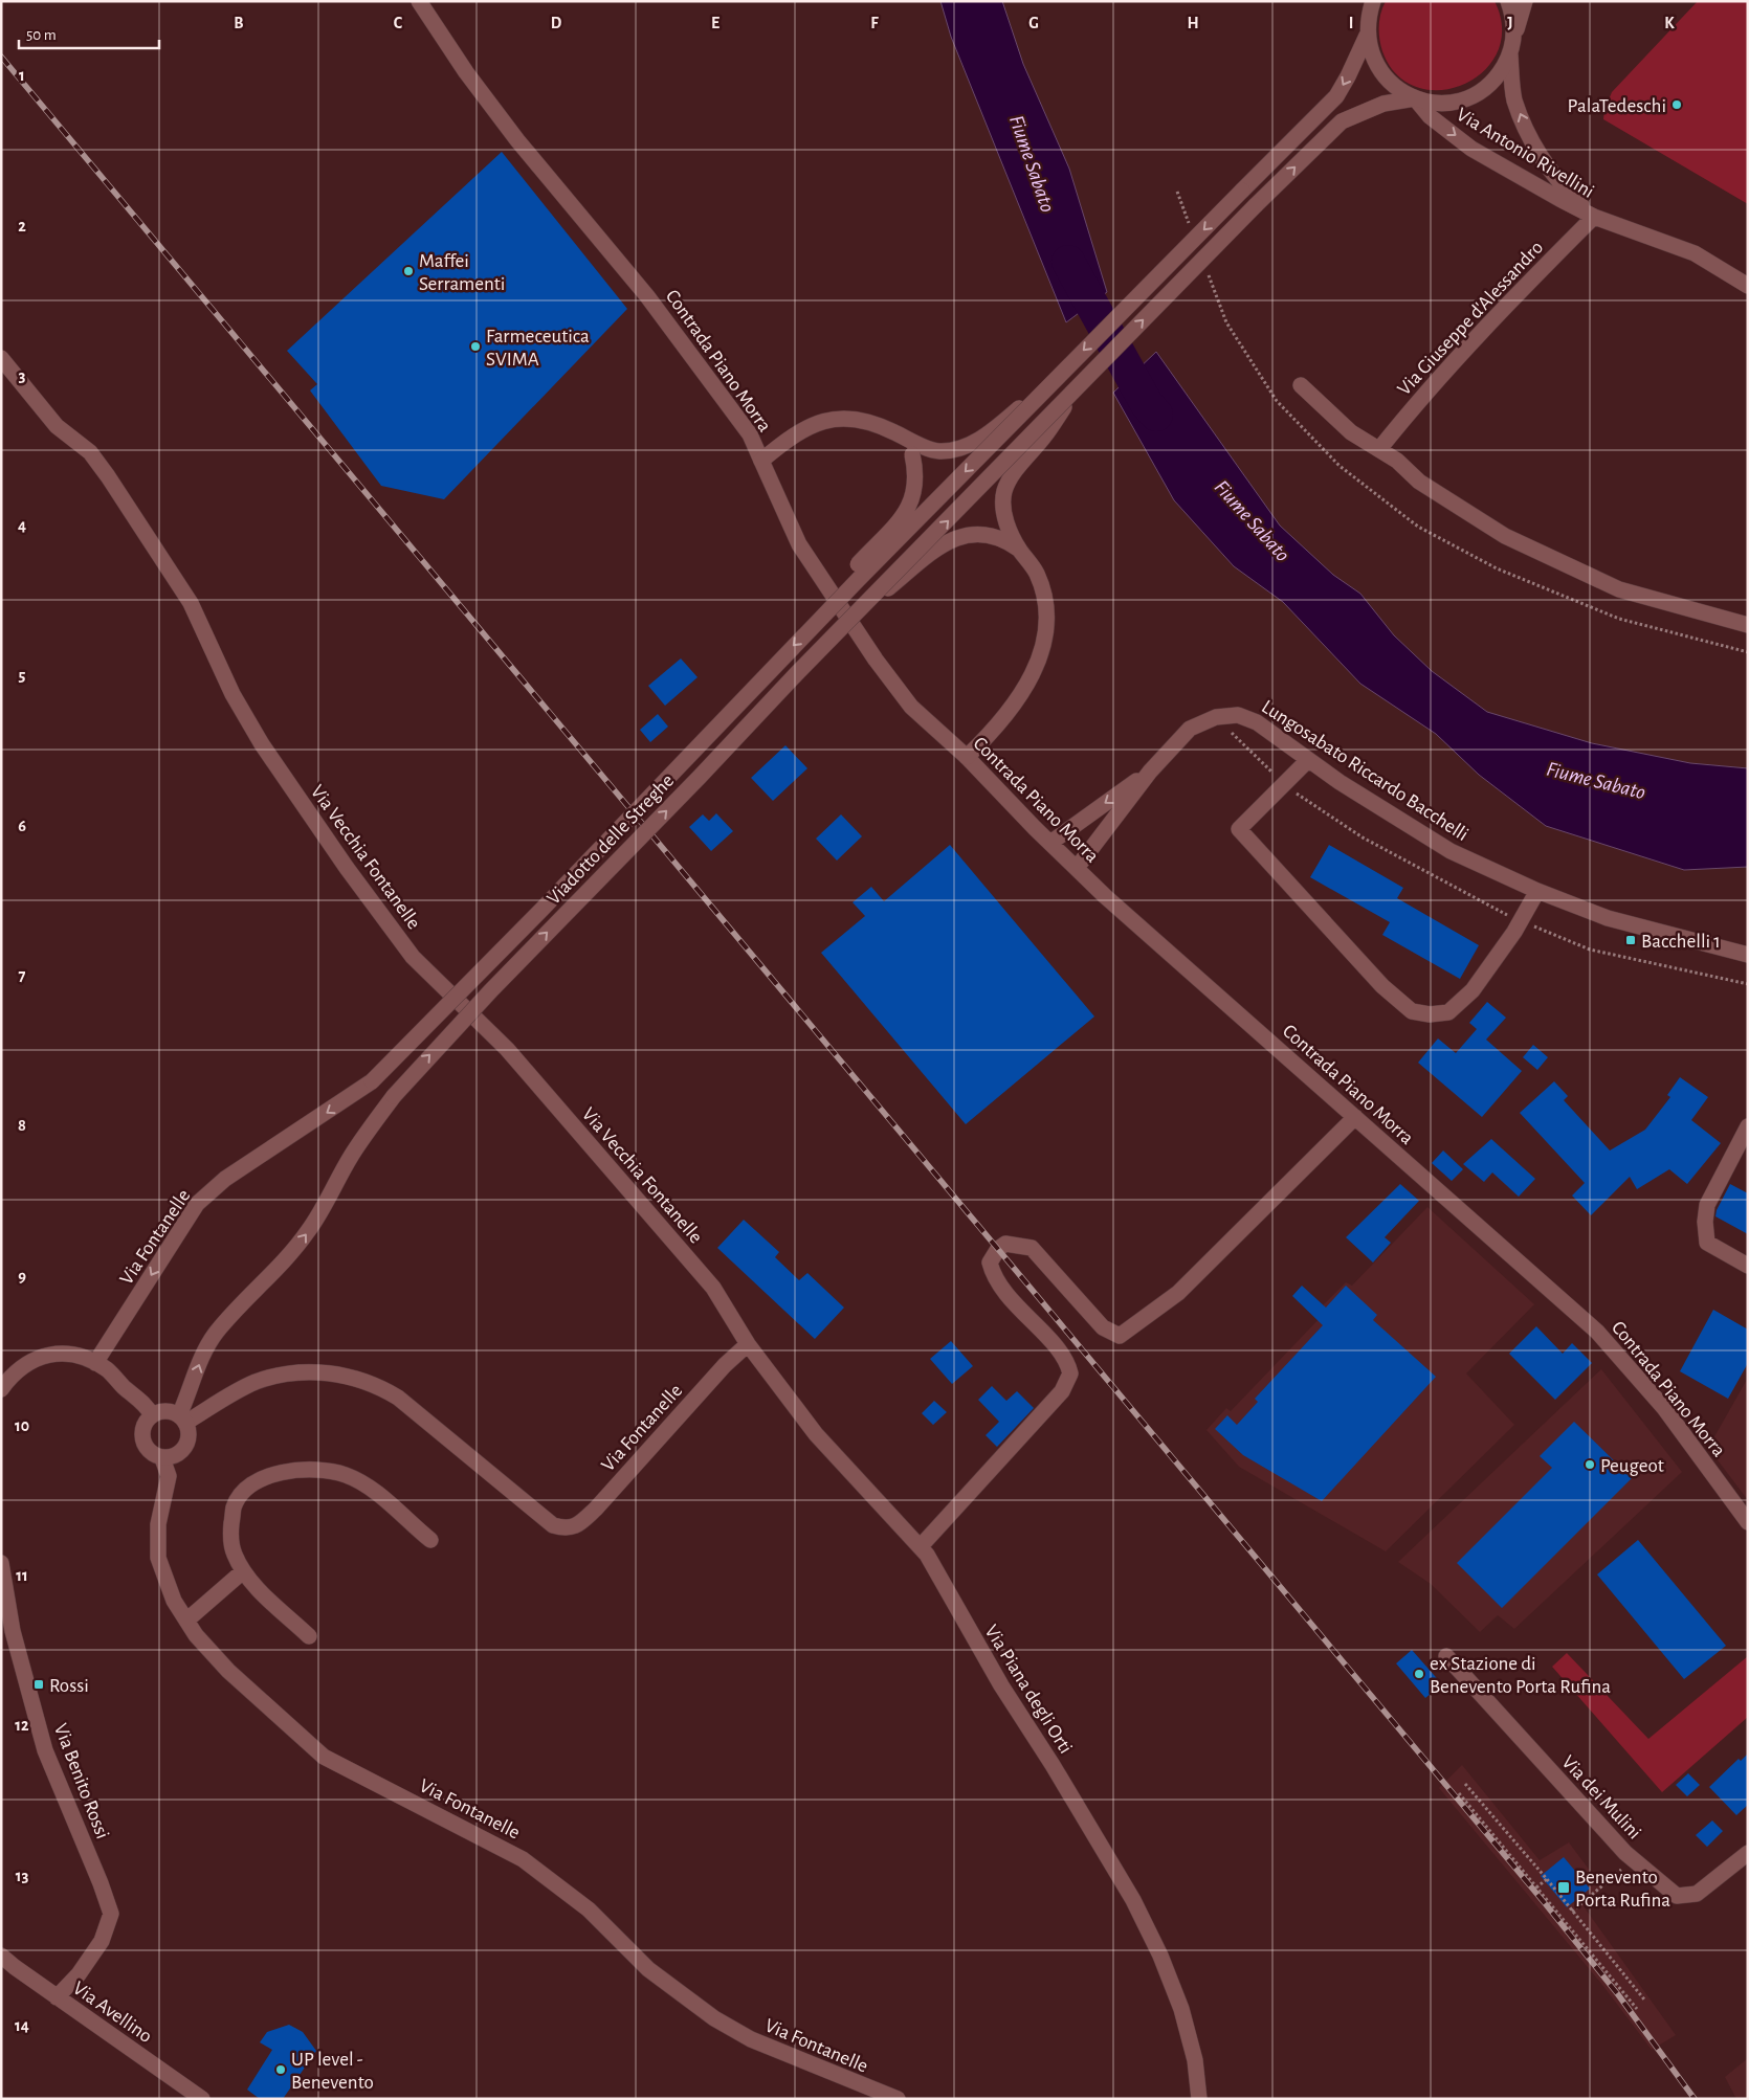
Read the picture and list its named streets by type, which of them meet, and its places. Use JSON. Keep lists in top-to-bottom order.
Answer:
{
  "streets": {
    "street": [
      "Via Antonio Rivellini",
      "Via Giuseppe d'Alessandro",
      "Contrada Piano Morra",
      "Lungosabato Riccardo Bacchelli",
      "Viadotto delle Streghe",
      "Via Vecchia Fontanelle",
      "Via Fontanelle",
      "Via Piana degli Orti",
      "Via Benito Rossi",
      "Via dei Mulini",
      "Via Avellino"
    ]
  },
  "crossings": [
    ["Via Antonio Rivellini", "Via Giuseppe d'Alessandro"],
    ["Contrada Piano Morra", "Lungosabato Riccardo Bacchelli"],
    ["Viadotto delle Streghe", "Via Fontanelle"],
    ["Via Vecchia Fontanelle", "Via Fontanelle"],
    ["Via Vecchia Fontanelle", "Via Piana degli Orti"],
    ["Via Fontanelle", "Via Piana degli Orti"],
    ["Via Benito Rossi", "Via Avellino"]
  ],
  "one_way": ["Viadotto delle Streghe", "Via Fontanelle"],
  "water": ["Fiume Sabato"],
  "places": {
    "other": [
      "PalaTedeschi",
      "Maffei Serramenti",
      "Farmeceutica SVIMA",
      "Peugeot",
      "ex Stazione di Benevento Porta Rufina",
      "UP level - Benevento"
    ],
    "transit": ["Bacchelli 1", "Rossi", "Benevento Porta Rufina"]
  },
  "scale_bar": "50 m",
  "grid": {
    "columns": [
      "B",
      "C",
      "D",
      "E",
      "F",
      "G",
      "H",
      "I",
      "J",
      "K"
    ],
    "rows": [
      "1",
      "2",
      "3",
      "4",
      "5",
      "6",
      "7",
      "8",
      "9",
      "10",
      "11",
      "12",
      "13",
      "14"
    ]
  }
}
